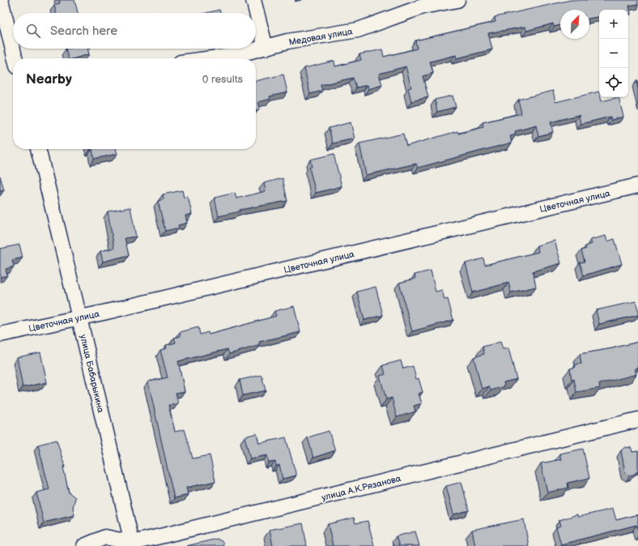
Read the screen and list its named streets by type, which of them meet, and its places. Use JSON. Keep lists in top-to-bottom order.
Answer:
{
  "streets": {
    "street": [
      "Медовая улица",
      "Цветочная улица",
      "улица Бабарыкина",
      "улица А.К.Рязанова"
    ]
  },
  "crossings": [
    ["Цветочная улица", "улица Бабарыкина"],
    ["улица Бабарыкина", "улица А.К.Рязанова"]
  ],
  "north": "top right",
  "page": {
    "map_buttons": ["+", "−"],
    "search": "Search here",
    "heading": ["Nearby", "0 results"]
  }
}
